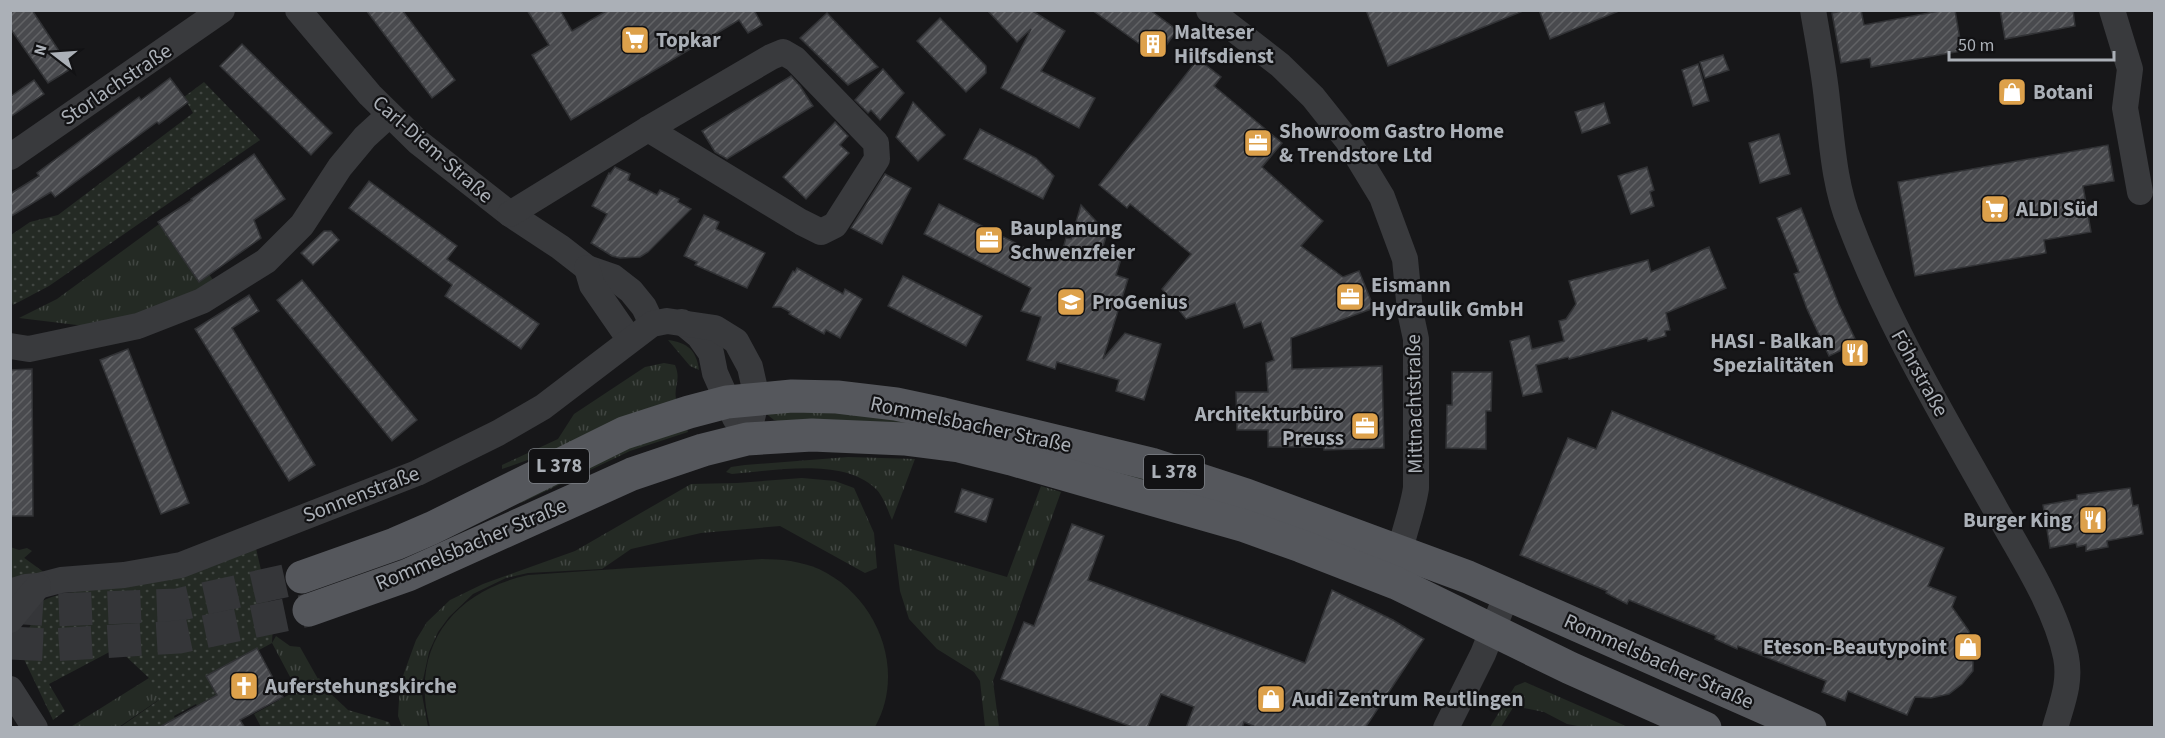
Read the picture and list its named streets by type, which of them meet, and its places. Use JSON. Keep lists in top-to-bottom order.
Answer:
{
  "streets": {
    "main road": ["Rommelsbacher Straße", "L 378"],
    "street": [
      "Storlachstraße",
      "Carl-Diem-Straße",
      "Föhrstraße",
      "Mittnachtstraße",
      "Sonnenstraße"
    ]
  },
  "crossings": [
    ["Carl-Diem-Straße", "Sonnenstraße"],
    ["Mittnachtstraße", "Rommelsbacher Straße"]
  ],
  "places": {
    "supermarket": ["Topkar", "ALDI Süd"],
    "building": ["Malteser Hilfsdienst"],
    "shop": ["Botani", "Eteson-Beautypoint", "Audi Zentrum Reutlingen"],
    "office": [
      "Showroom Gastro Home & Trendstore Ltd",
      "Bauplanung Schwenzfeier",
      "Eismann Hydraulik GmbH",
      "Architekturbüro Preuss"
    ],
    "school or university": ["ProGenius"],
    "restaurant": ["HASI - Balkan Spezialitäten", "Burger King"],
    "church": ["Auferstehungskirche"]
  },
  "scale_bar": "50 m",
  "north": "left"
}
